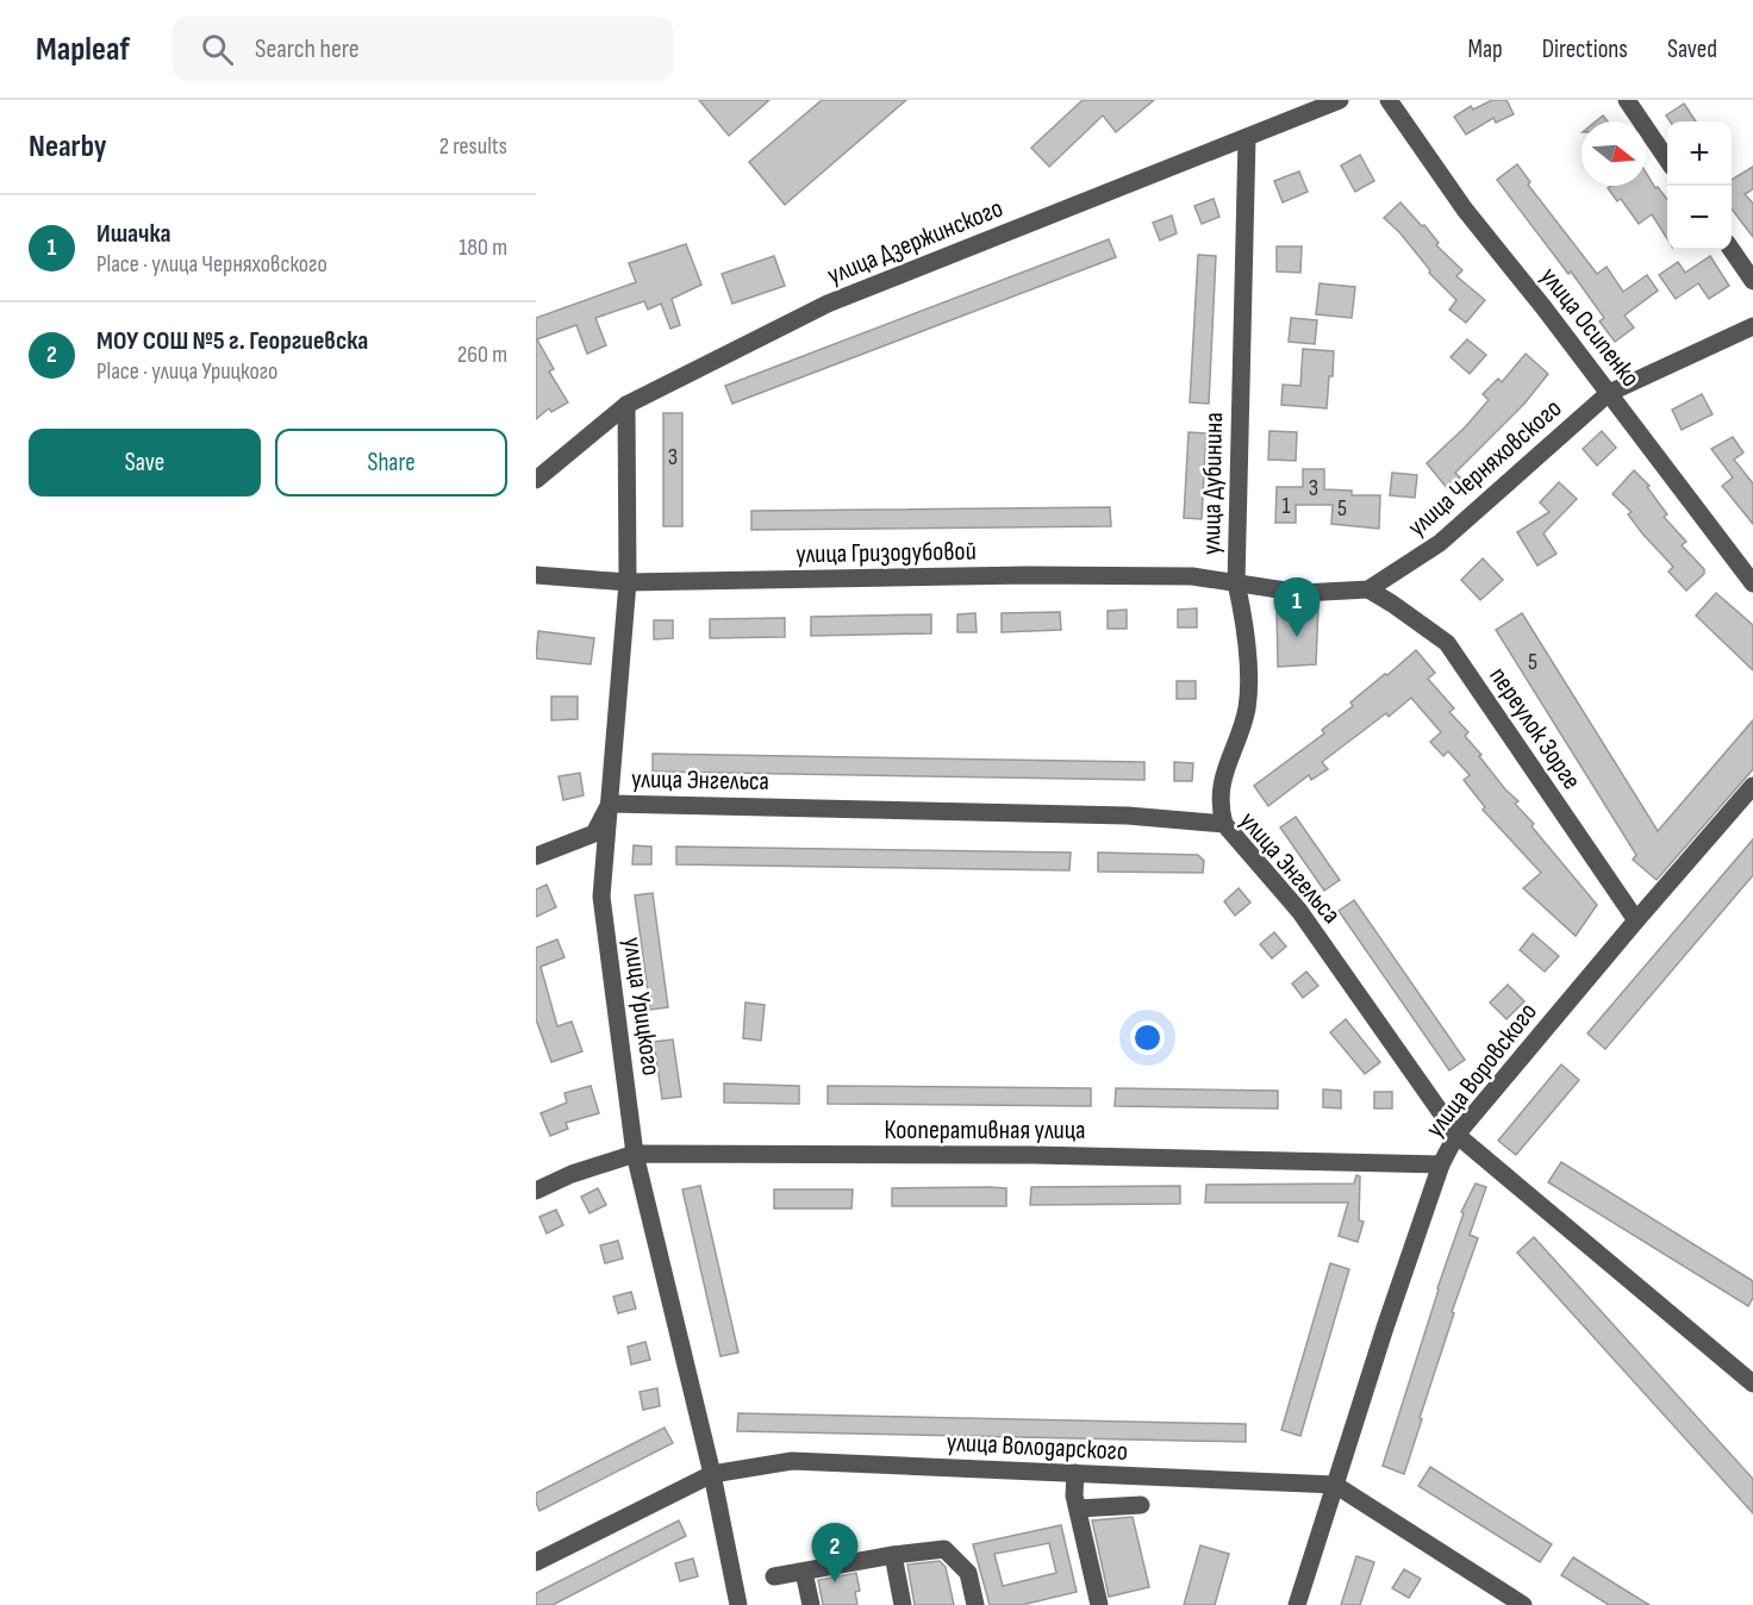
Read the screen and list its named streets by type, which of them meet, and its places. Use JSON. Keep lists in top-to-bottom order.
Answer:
{
  "streets": {
    "street": [
      "улица Дзержинского",
      "улица Осипенко",
      "улица Черняховского",
      "улица Дубинина",
      "улица Гризодубовой",
      "переулок Зорге",
      "улица Энгельса",
      "улица Урицкого",
      "улица Воровского",
      "Кооперативная улица",
      "улица Володарского"
    ]
  },
  "crossings": [
    ["улица Дзержинского", "улица Дубинина"],
    ["улица Дзержинского", "улица Урицкого"],
    ["улица Осипенко", "улица Черняховского"],
    ["улица Черняховского", "улица Дубинина"],
    ["улица Черняховского", "улица Гризодубовой"],
    ["улица Черняховского", "переулок Зорге"],
    ["улица Дубинина", "улица Гризодубовой"],
    ["улица Дубинина", "улица Энгельса"],
    ["улица Гризодубовой", "улица Урицкого"],
    ["переулок Зорге", "улица Воровского"],
    ["улица Энгельса", "улица Урицкого"],
    ["улица Энгельса", "улица Воровского"],
    ["улица Урицкого", "Кооперативная улица"],
    ["улица Урицкого", "улица Володарского"],
    ["улица Воровского", "Кооперативная улица"],
    ["улица Воровского", "улица Володарского"]
  ],
  "house_numbers": [
    "3",
    "3",
    "1",
    "5",
    "5"
  ],
  "north": "right",
  "page": {
    "header": "Mapleaf",
    "search": "Search here",
    "nav": ["Map", "Directions", "Saved"],
    "heading": ["Nearby", "2 results"],
    "map_buttons": ["+", "−"],
    "list": [
      {
        "mark": "1",
        "name": "Ишачка",
        "note": "Place · улица Черняховского",
        "value": "180 m"
      },
      {
        "mark": "2",
        "name": "МОУ СОШ №5 г. Георгиевска",
        "note": "Place · улица Урицкого",
        "value": "260 m"
      }
    ],
    "buttons": ["Save", "Share"],
    "pins": ["1", "2"]
  }
}
